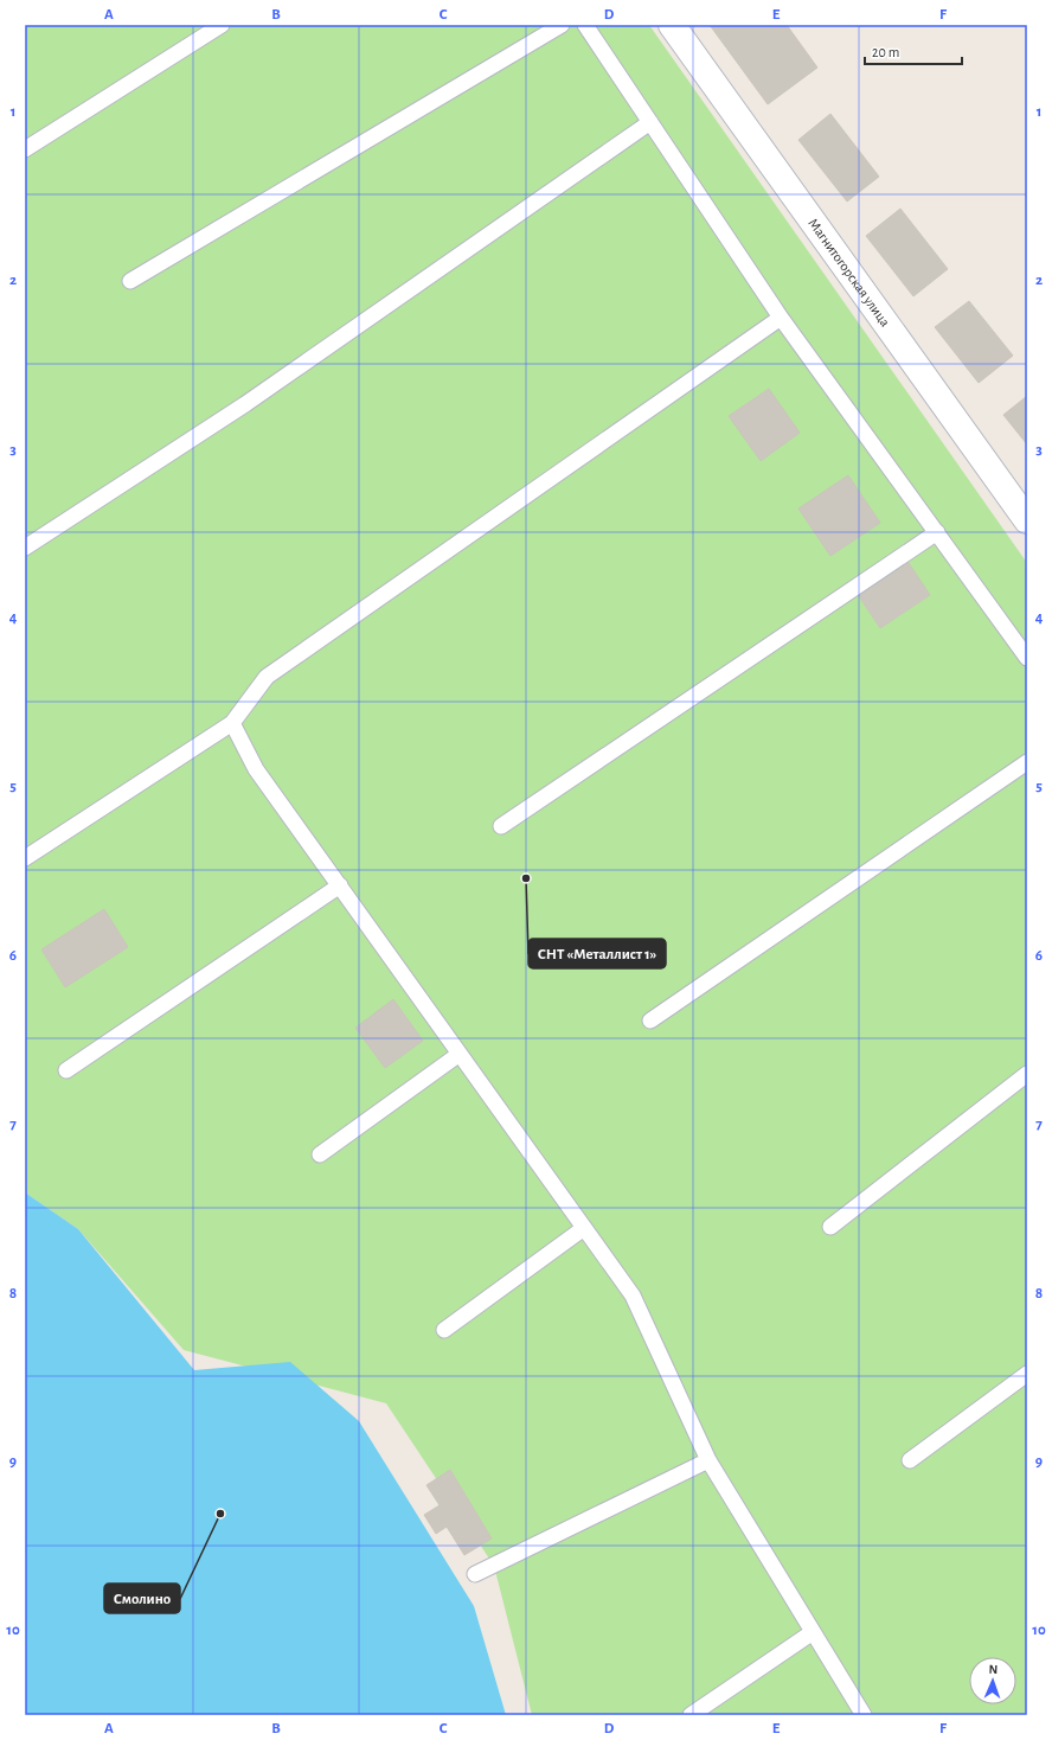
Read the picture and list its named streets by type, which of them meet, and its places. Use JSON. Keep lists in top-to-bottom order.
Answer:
{
  "streets": {
    "street": ["Магнитогорская улица"]
  },
  "places": ["СНТ «Металлист 1»", "Смолино"],
  "scale_bar": "20 m",
  "north": "top",
  "grid": {
    "columns": [
      "A",
      "B",
      "C",
      "D",
      "E",
      "F"
    ],
    "rows": [
      "1",
      "2",
      "3",
      "4",
      "5",
      "6",
      "7",
      "8",
      "9",
      "10"
    ]
  }
}
